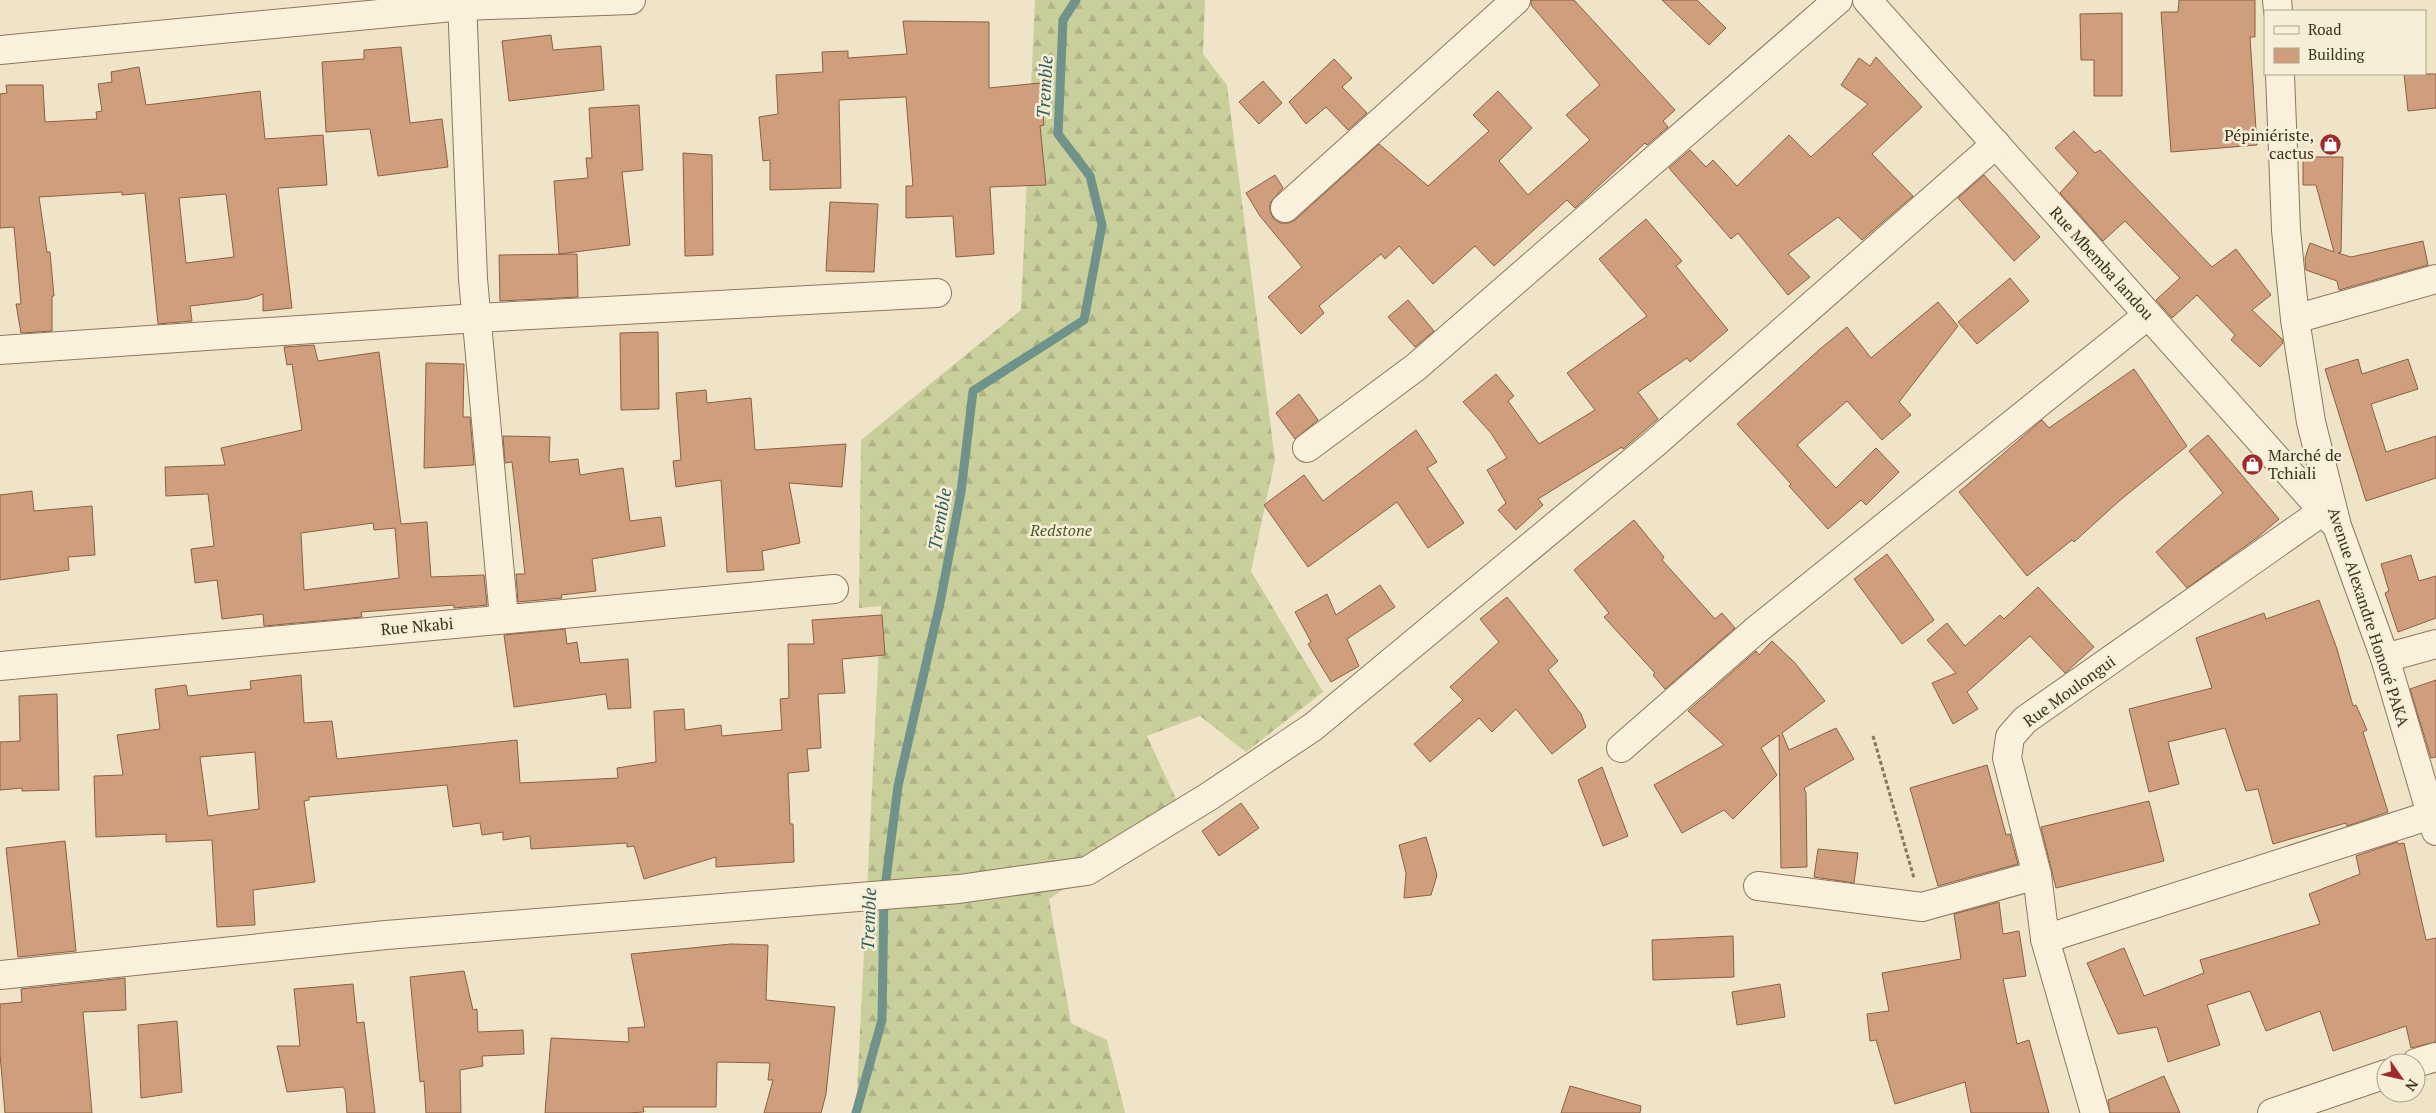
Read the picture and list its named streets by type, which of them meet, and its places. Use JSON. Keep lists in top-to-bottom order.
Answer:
{
  "streets": {
    "street": [
      "Rue Mbemba landou",
      "Avenue Alexandre Honoré PAKA",
      "Rue Nkabi",
      "Rue Moulongui"
    ]
  },
  "crossings": [
    ["Rue Mbemba landou", "Avenue Alexandre Honoré PAKA"],
    ["Rue Mbemba landou", "Rue Moulongui"],
    ["Avenue Alexandre Honoré PAKA", "Rue Moulongui"]
  ],
  "water": ["Tremble"],
  "parks": ["Redstone"],
  "places": {
    "shop": ["Pépiniériste, cactus", "Marché de Tchiali"]
  },
  "legend": ["Road", "Building"],
  "north": "bottom right"
}
